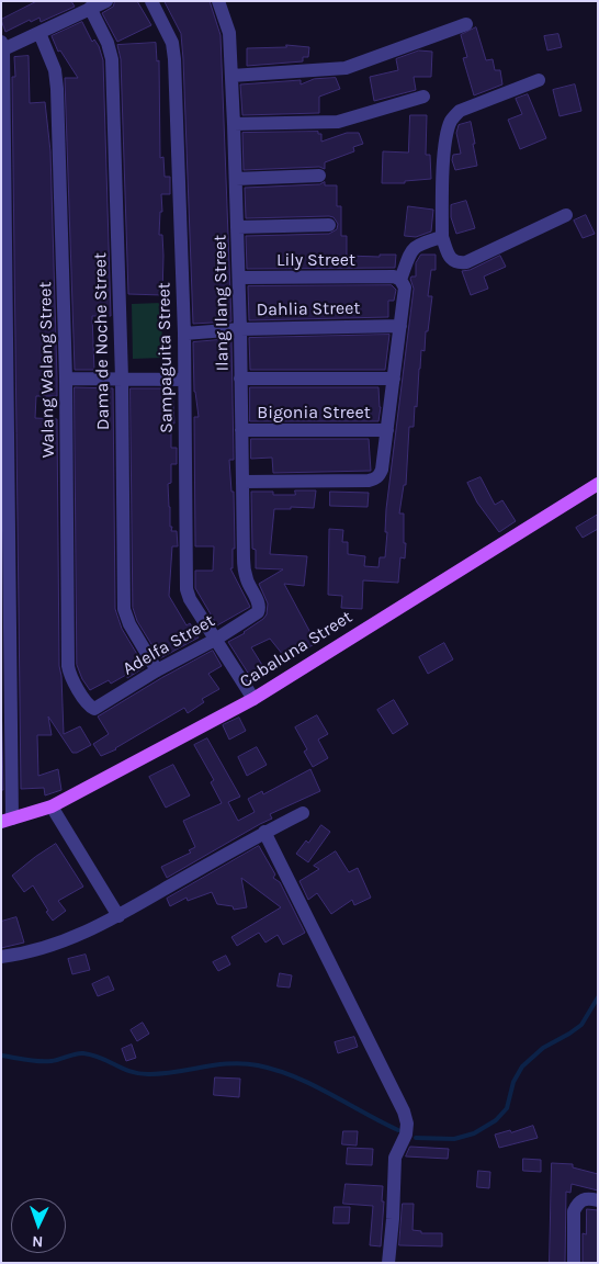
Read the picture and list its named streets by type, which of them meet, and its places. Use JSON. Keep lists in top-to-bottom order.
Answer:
{
  "streets": {
    "main road": ["Cabaluna Street"],
    "street": [
      "Lily Street",
      "Ilang Ilang Street",
      "Dahlia Street",
      "Dama de Noche Street",
      "Sampaguita Street",
      "Walang Walang Street",
      "Bigonia Street",
      "Adelfa Street"
    ]
  },
  "crossings": [
    ["Lily Street", "Ilang Ilang Street"],
    ["Ilang Ilang Street", "Dahlia Street"],
    ["Ilang Ilang Street", "Bigonia Street"],
    ["Ilang Ilang Street", "Adelfa Street"],
    ["Dahlia Street", "Sampaguita Street"],
    ["Dama de Noche Street", "Adelfa Street"],
    ["Sampaguita Street", "Adelfa Street"],
    ["Sampaguita Street", "Cabaluna Street"],
    ["Walang Walang Street", "Adelfa Street"]
  ],
  "north": "bottom"
}
